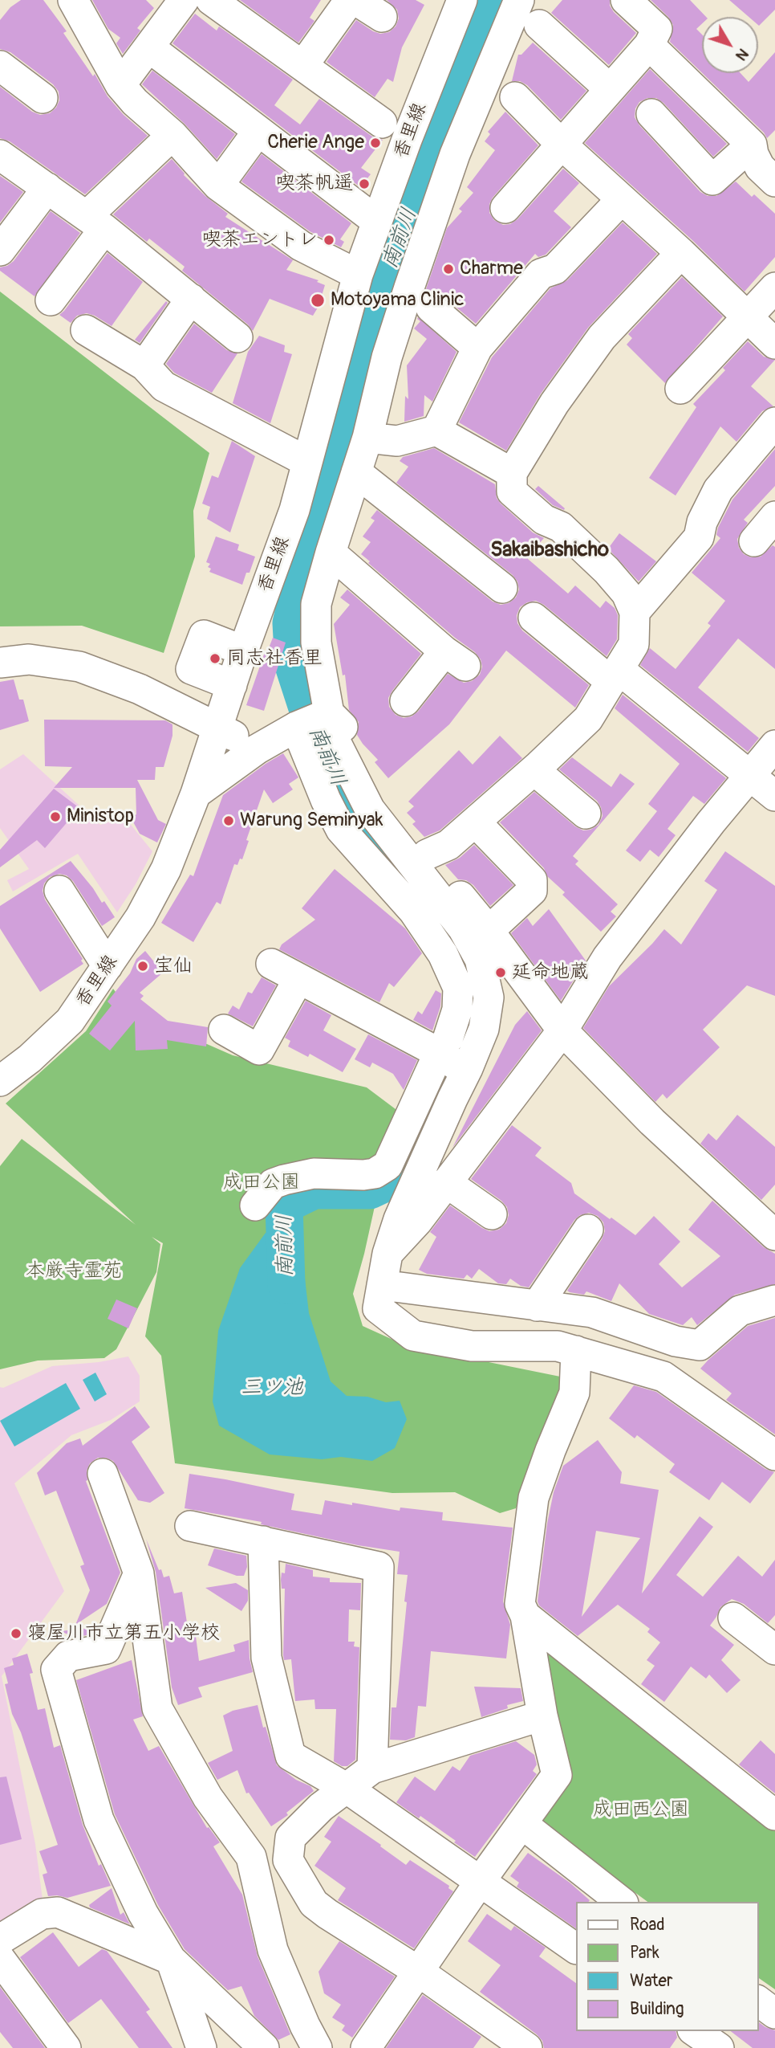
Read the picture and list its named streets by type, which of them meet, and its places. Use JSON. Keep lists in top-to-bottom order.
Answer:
{
  "streets": {
    "street": ["香里線"]
  },
  "districts": ["Sakaibashicho"],
  "water": ["南前川", "三ツ池"],
  "parks": ["成田公園", "本厳寺霊苑", "成田西公園"],
  "places": [
    "Cherie Ange",
    "喫茶帆遥",
    "喫茶エントレ",
    "Charme",
    "Motoyama Clinic",
    "同志社香里",
    "Ministop",
    "Warung Seminyak",
    "宝仙",
    "延命地蔵",
    "寝屋川市立第五小学校"
  ],
  "legend": [
    "Road",
    "Park",
    "Water",
    "Building"
  ],
  "north": "bottom right"
}
